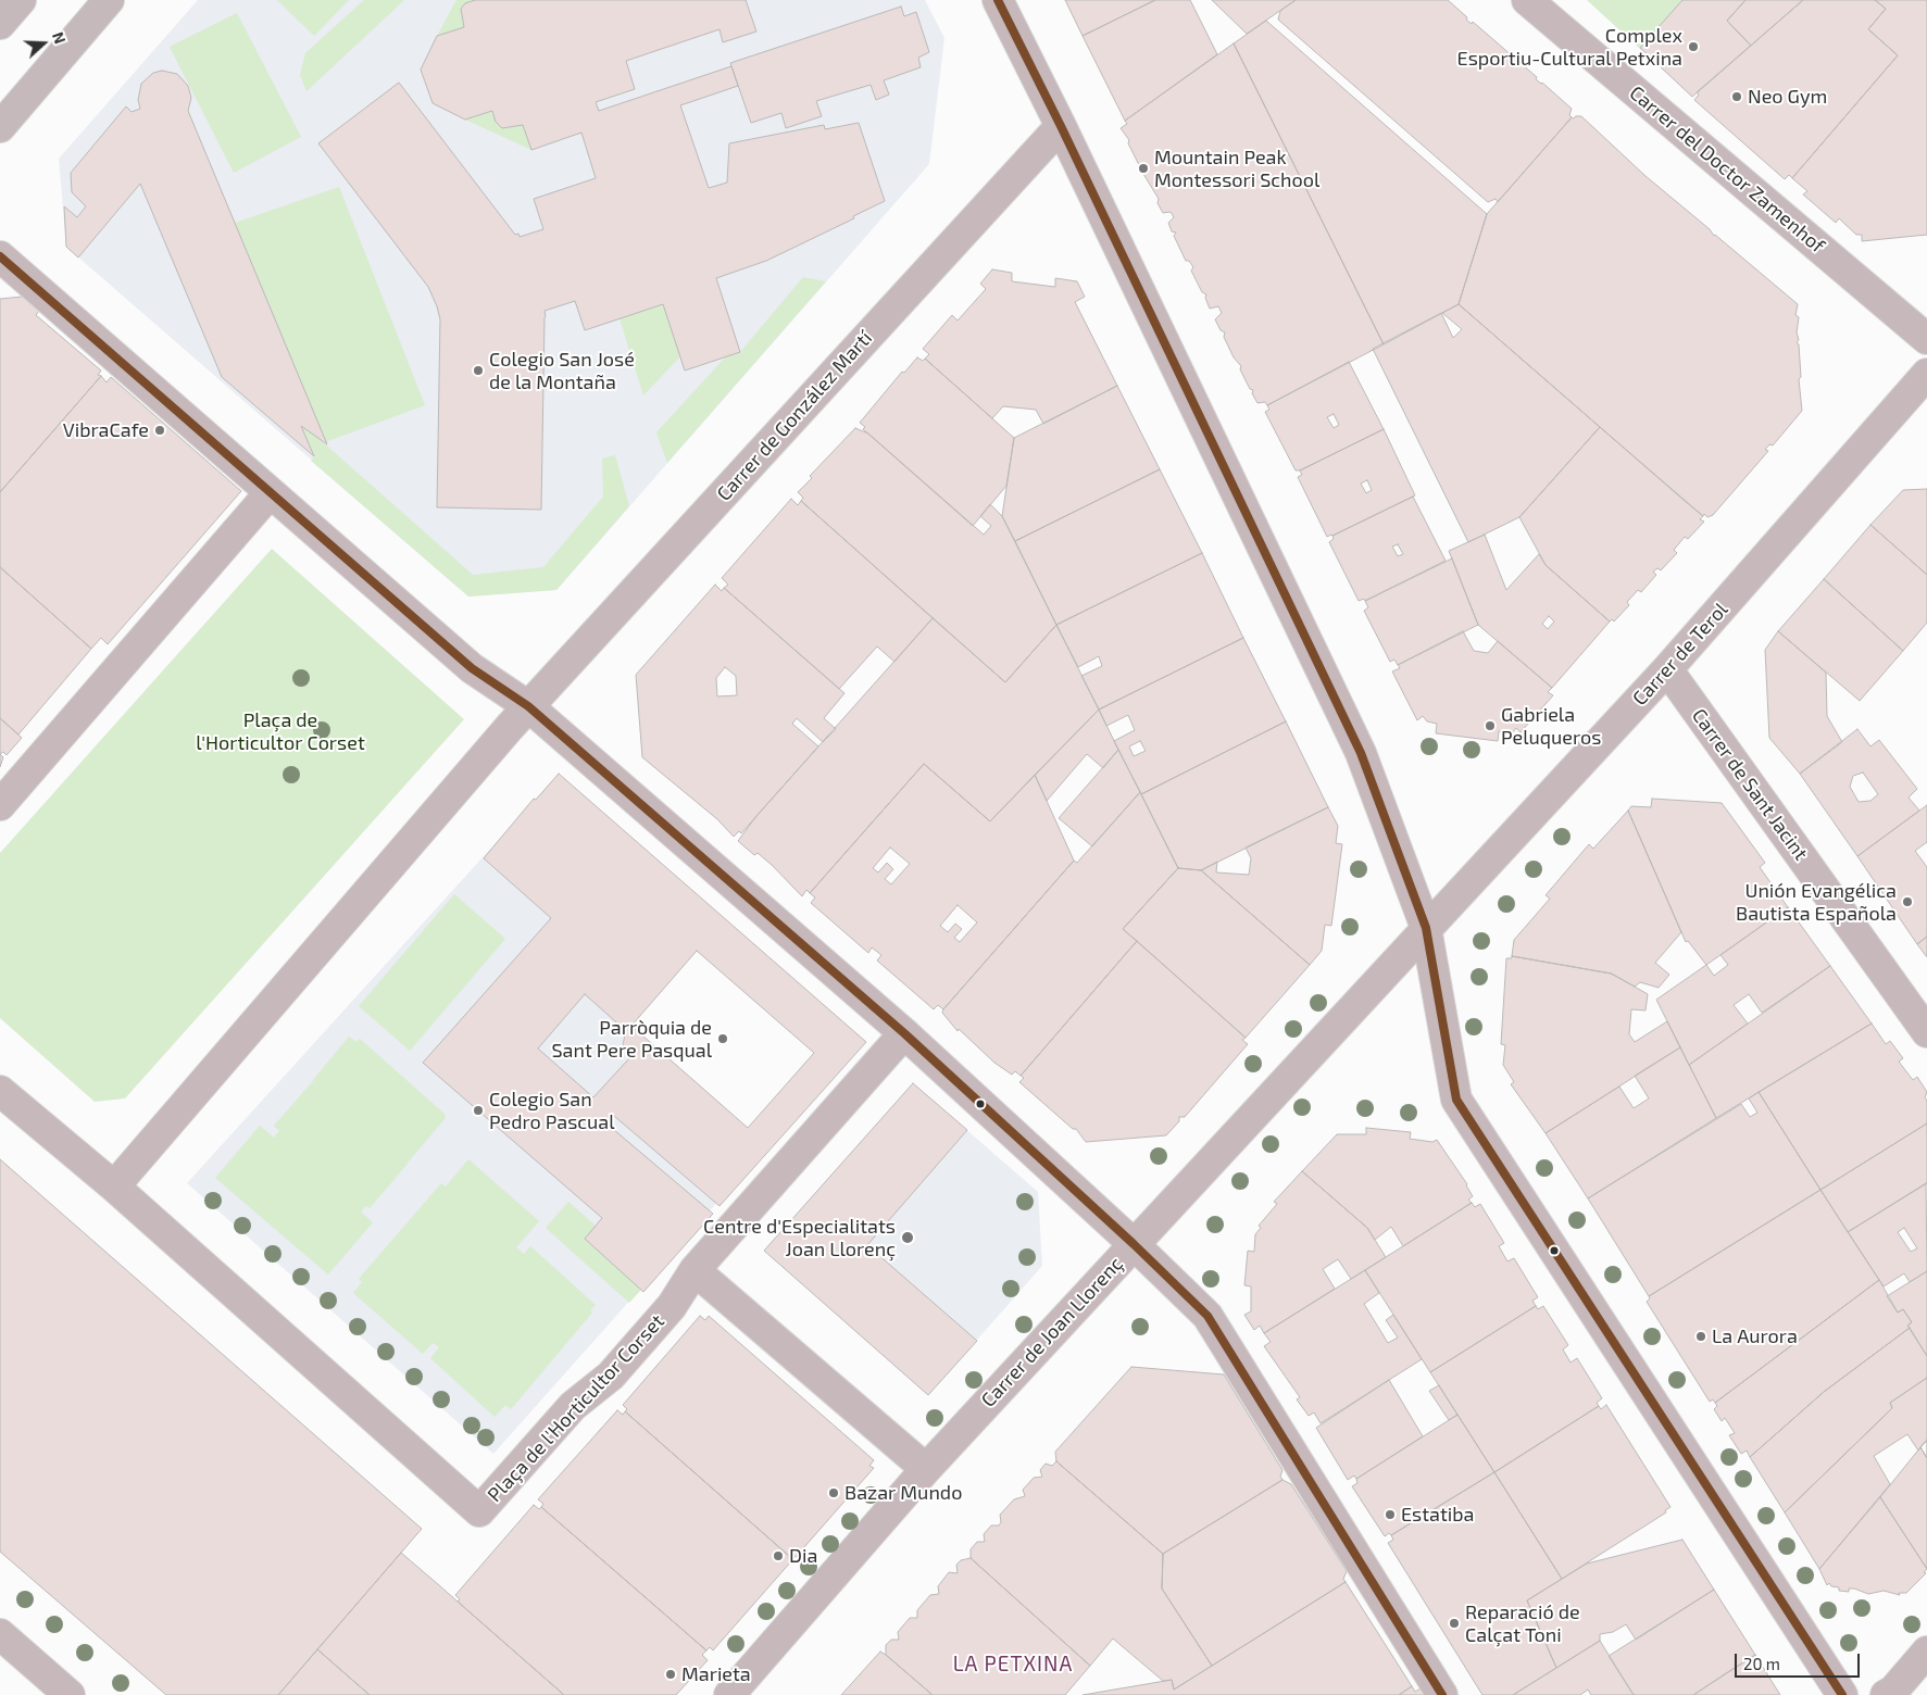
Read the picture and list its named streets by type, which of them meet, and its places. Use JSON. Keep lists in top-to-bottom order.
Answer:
{
  "streets": {
    "street": [
      "Carrer del Doctor Zamenhof",
      "Carrer de González Martí",
      "Carrer de Terol",
      "Carrer de Sant Jacint",
      "Carrer de Joan Llorenç",
      "Plaça de l'Horticultor Corset"
    ]
  },
  "crossings": [
    ["Carrer de Terol", "Carrer de Sant Jacint"],
    ["Carrer de Terol", "Carrer de Joan Llorenç"]
  ],
  "districts": ["LA PETXINA"],
  "parks": ["Plaça de l'Horticultor Corset"],
  "places": [
    "Complex Esportiu-Cultural Petxina",
    "Neo Gym",
    "Mountain Peak Montessori School",
    "Colegio San José de la Montaña",
    "VibraCafe",
    "Gabriela Peluqueros",
    "Unión Evangélica Bautista Española",
    "Parròquia de Sant Pere Pasqual",
    "Colegio San Pedro Pascual",
    "Centre d'Especialitats Joan Llorenç",
    "La Aurora",
    "Bazar Mundo",
    "Estatiba",
    "Dia",
    "Reparació de Calçat Toni",
    "Marieta"
  ],
  "scale_bar": "20 m",
  "north": "right"
}
